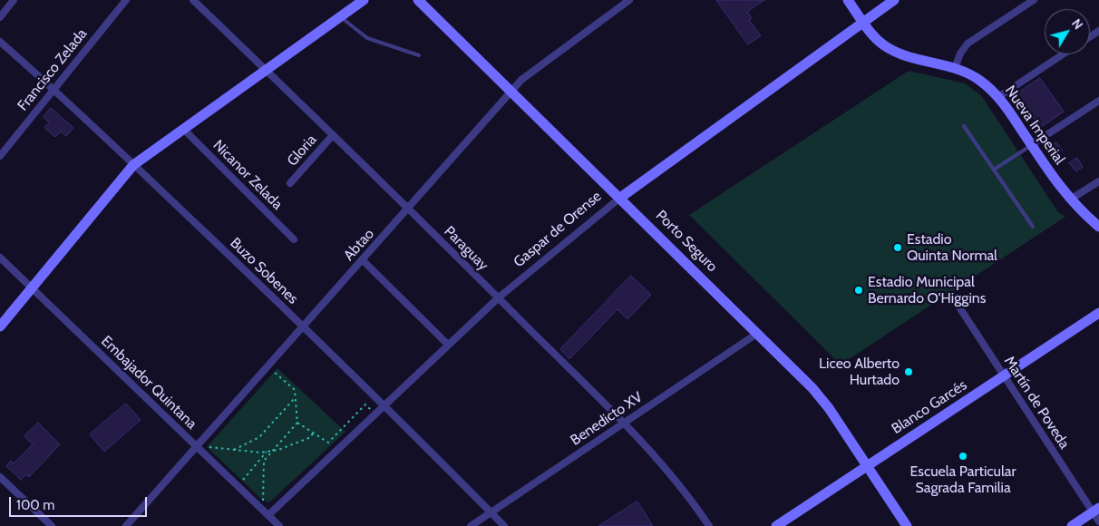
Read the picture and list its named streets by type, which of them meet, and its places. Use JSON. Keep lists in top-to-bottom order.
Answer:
{
  "streets": {
    "street": [
      "Francisco Zelada",
      "Nueva Imperial",
      "Gloria",
      "Nicanor Zelada",
      "Gaspar de Orense",
      "Porto Seguro",
      "Abtao",
      "Paraguay",
      "Buzo Sobenes",
      "Embajador Quintana",
      "Martín de Poveda",
      "Blanco Garcés",
      "Benedicto XV"
    ]
  },
  "crossings": [
    ["Francisco Zelada", "Buzo Sobenes"],
    ["Nueva Imperial", "Gaspar de Orense"],
    ["Gloria", "Paraguay"],
    ["Gaspar de Orense", "Porto Seguro"],
    ["Gaspar de Orense", "Paraguay"],
    ["Gaspar de Orense", "Buzo Sobenes"],
    ["Gaspar de Orense", "Embajador Quintana"],
    ["Porto Seguro", "Abtao"],
    ["Porto Seguro", "Blanco Garcés"],
    ["Porto Seguro", "Benedicto XV"],
    ["Abtao", "Paraguay"],
    ["Abtao", "Buzo Sobenes"],
    ["Abtao", "Embajador Quintana"],
    ["Paraguay", "Benedicto XV"],
    ["Buzo Sobenes", "Benedicto XV"],
    ["Martín de Poveda", "Blanco Garcés"]
  ],
  "places": [
    "Estadio Quinta Normal",
    "Estadio Municipal Bernardo O'Higgins",
    "Liceo Alberto Hurtado",
    "Escuela Particular Sagrada Familia"
  ],
  "scale_bar": "100 m",
  "north": "top right"
}
